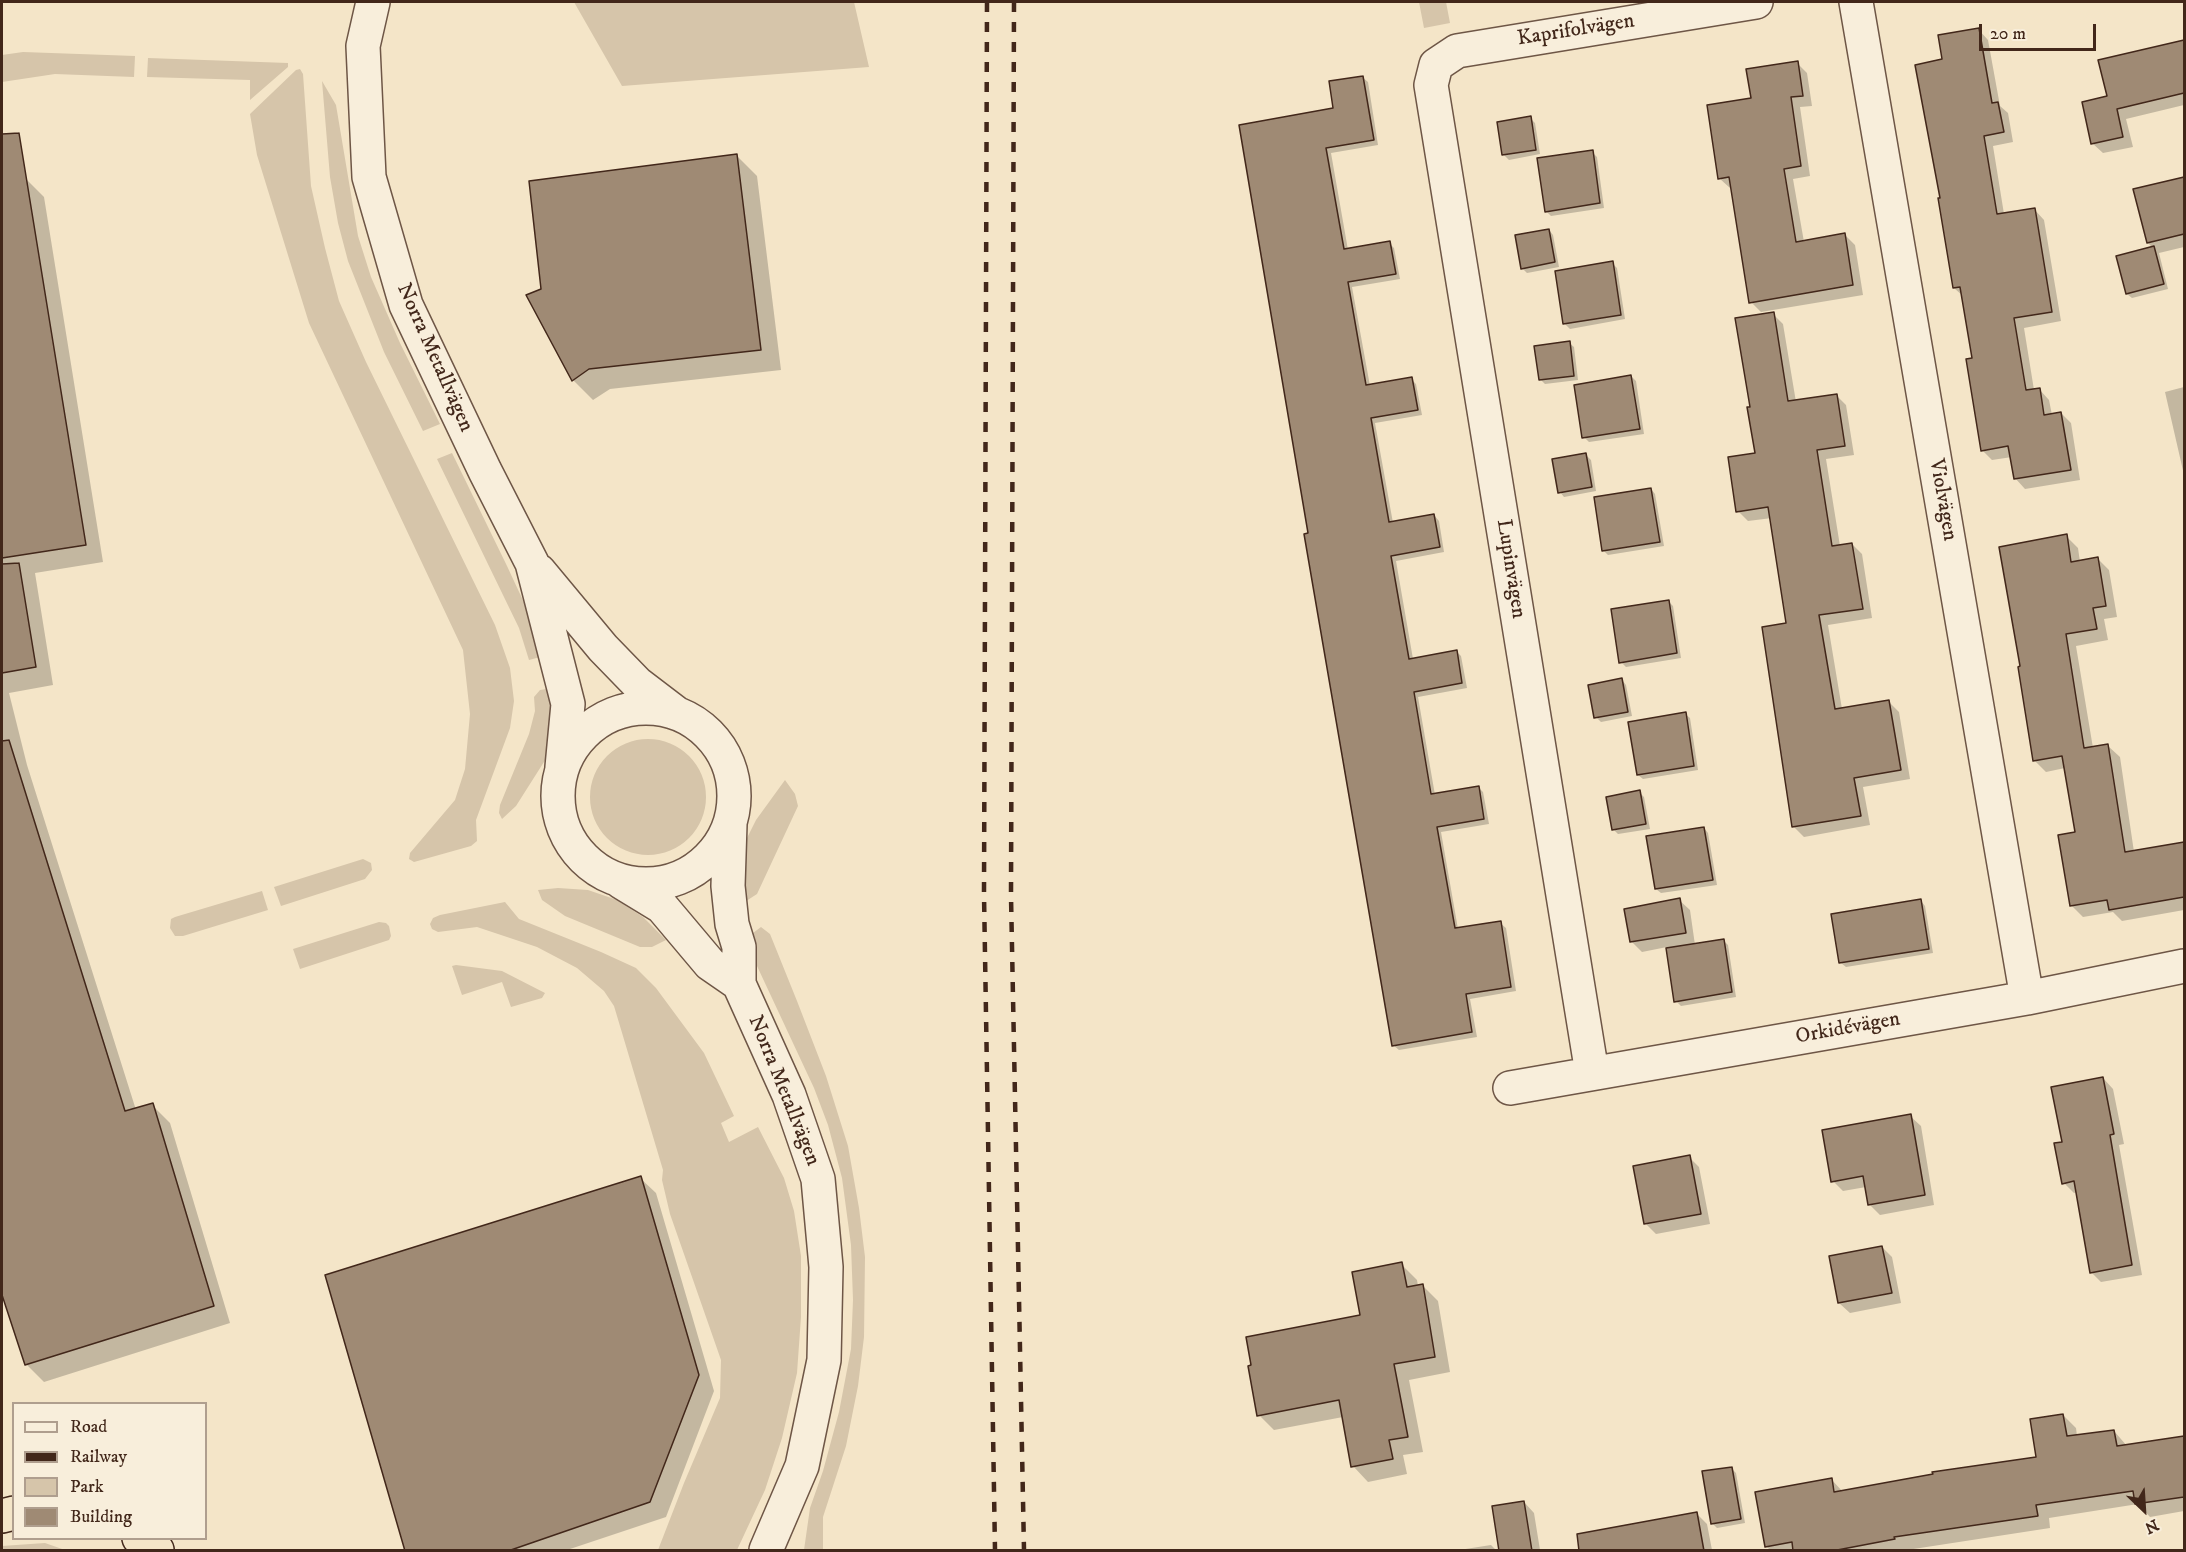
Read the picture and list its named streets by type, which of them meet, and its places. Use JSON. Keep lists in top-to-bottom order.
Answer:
{
  "streets": {
    "street": [
      "Kaprifolvägen",
      "Norra Metallvägen",
      "Violvägen",
      "Lupinvägen",
      "Orkidévägen"
    ]
  },
  "crossings": [
    ["Kaprifolvägen", "Lupinvägen"],
    ["Violvägen", "Orkidévägen"],
    ["Lupinvägen", "Orkidévägen"]
  ],
  "legend": [
    "Road",
    "Railway",
    "Park",
    "Building"
  ],
  "scale_bar": "20 m",
  "north": "bottom right"
}
